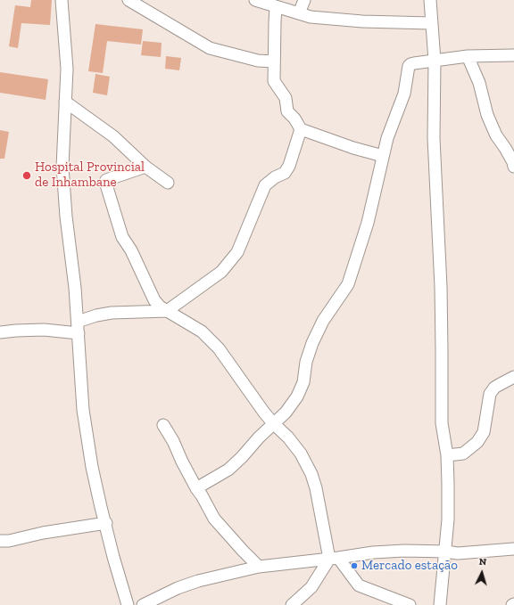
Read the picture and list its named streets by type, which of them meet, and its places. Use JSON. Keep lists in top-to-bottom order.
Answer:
{
  "places": ["Hospital Provincial de Inhambane", "Mercado estação"],
  "north": "top"
}
